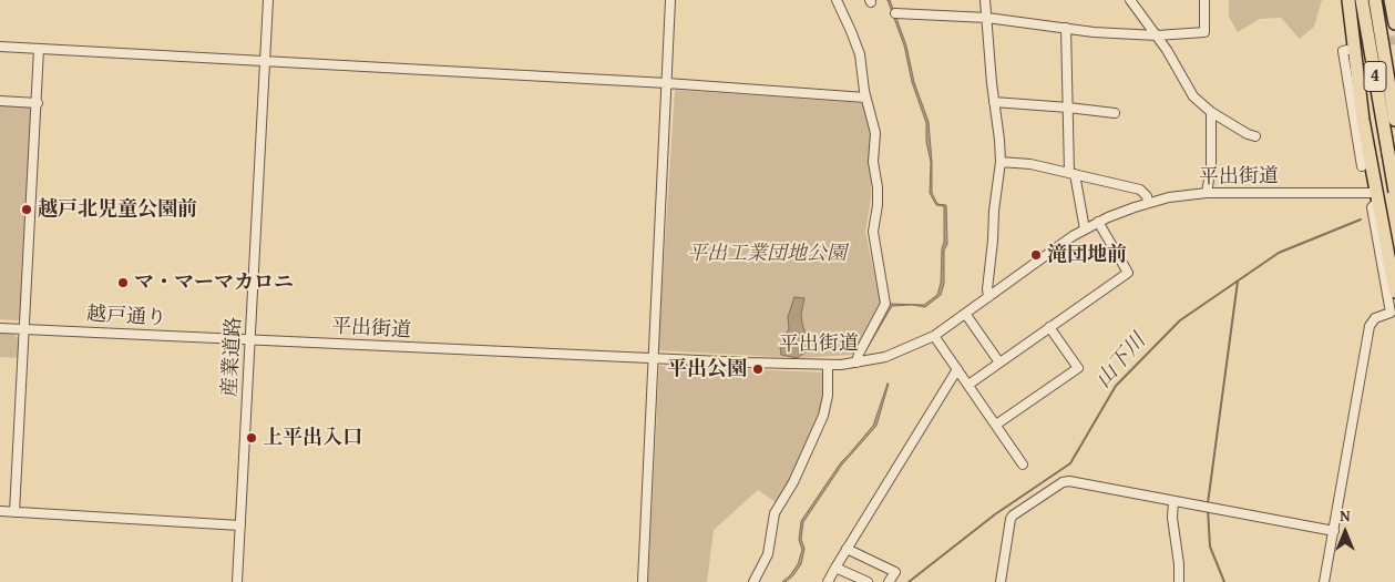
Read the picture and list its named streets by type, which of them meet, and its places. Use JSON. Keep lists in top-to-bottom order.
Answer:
{
  "streets": {
    "highway": ["4"],
    "street": ["平出街道", "越戸通り", "産業道路"]
  },
  "crossings": [
    ["平出街道", "越戸通り"],
    ["平出街道", "産業道路"],
    ["越戸通り", "産業道路"]
  ],
  "water": ["山下川"],
  "parks": ["平出工業団地公園"],
  "places": [
    "越戸北児童公園前",
    "滝団地前",
    "マ・マーマカロニ",
    "平出公園",
    "上平出入口"
  ],
  "north": "top"
}
